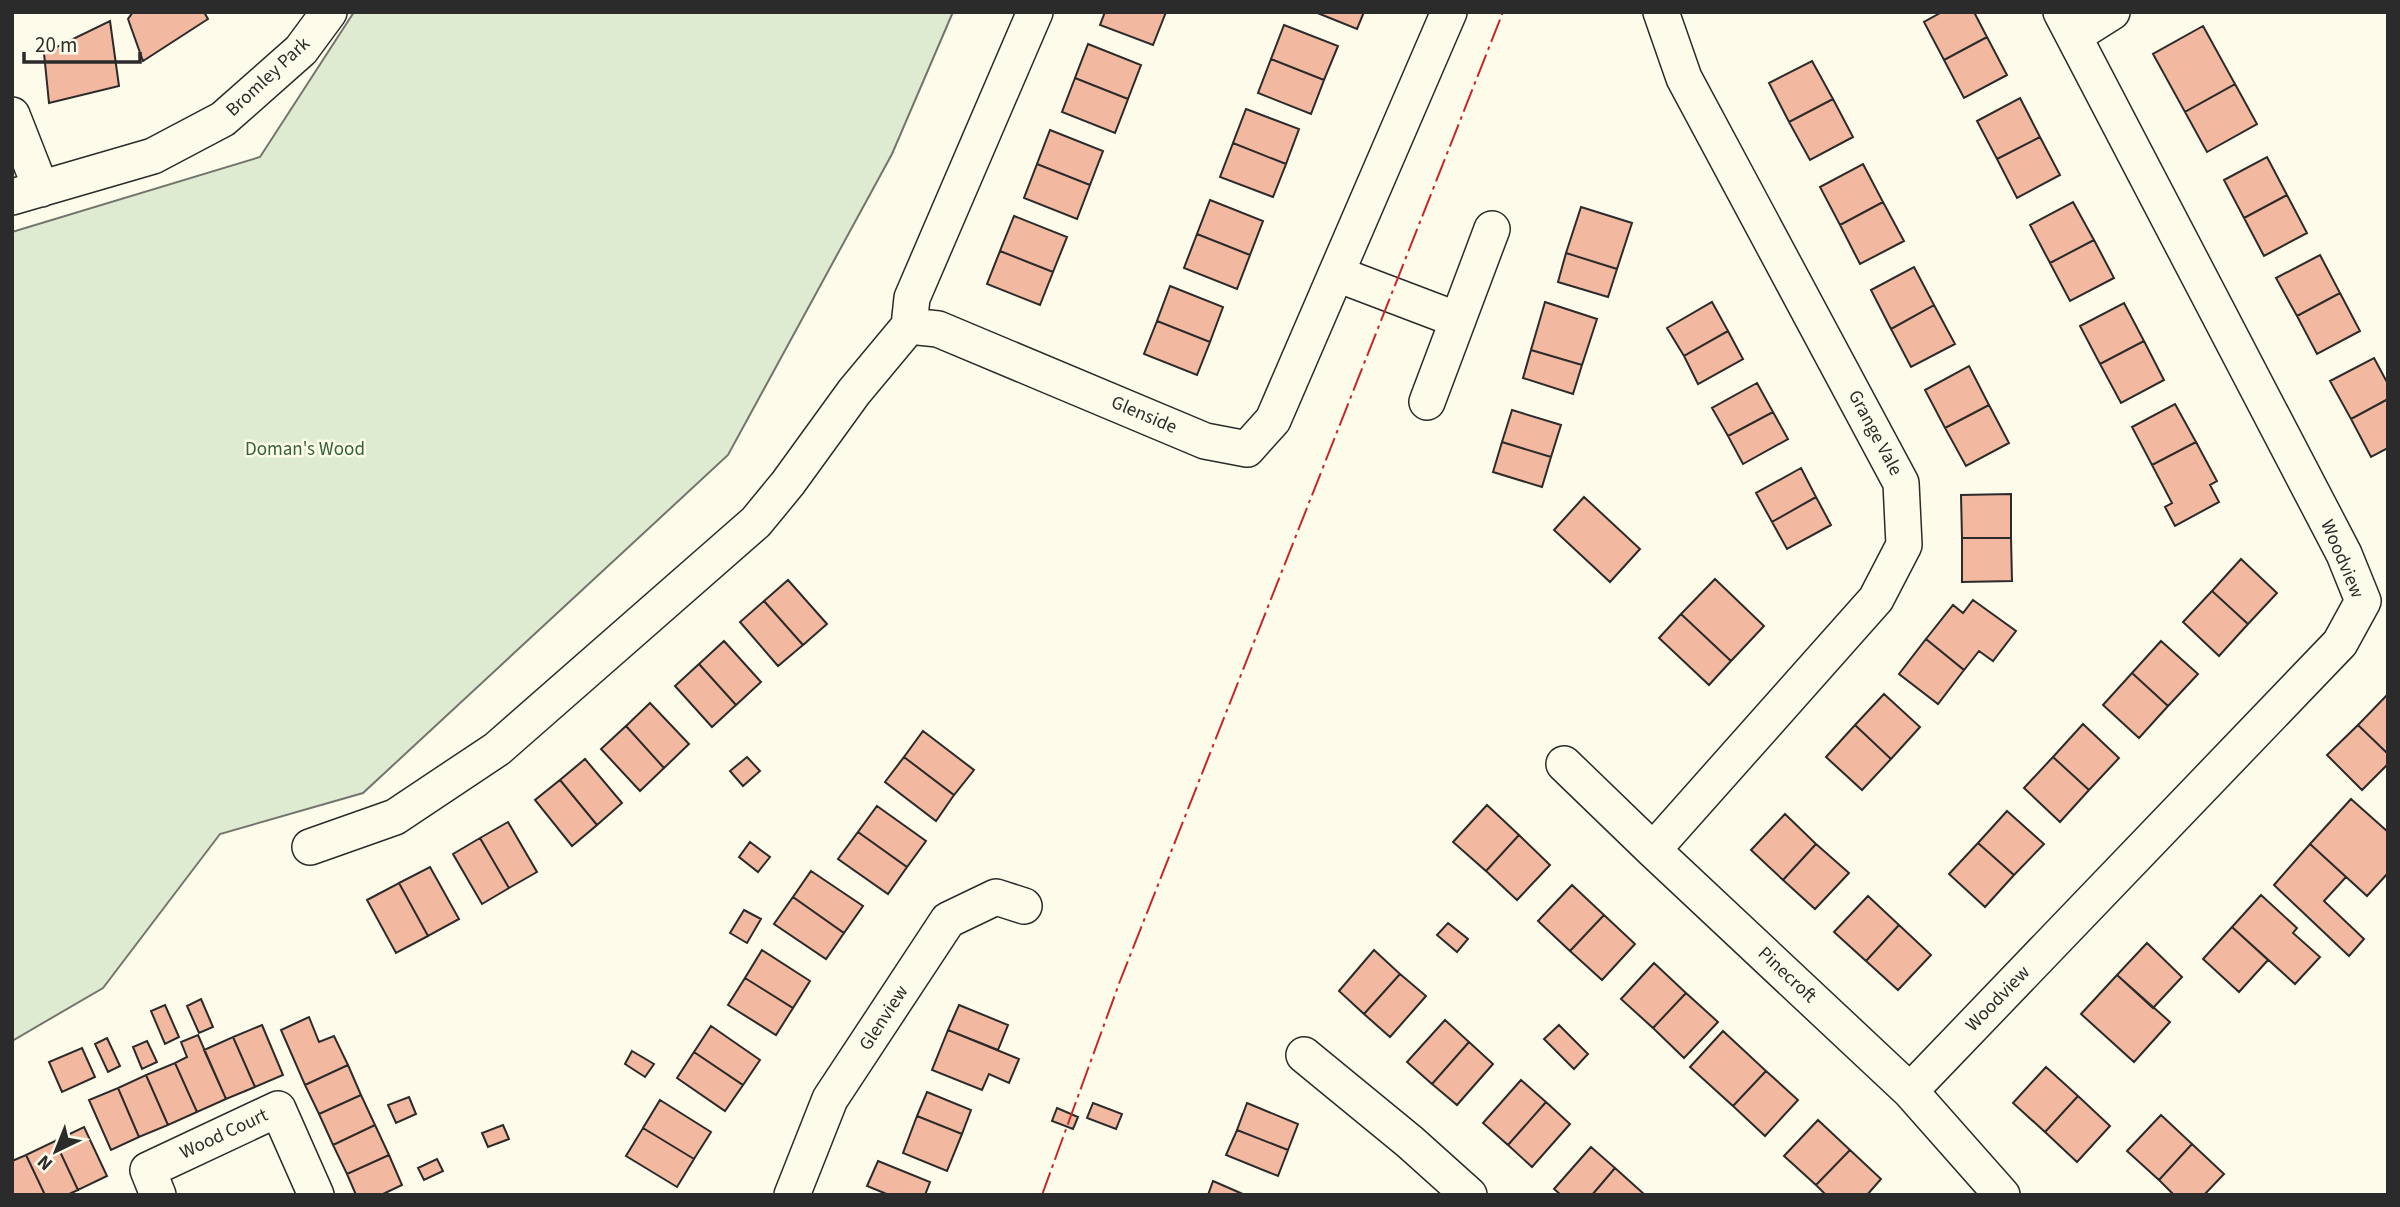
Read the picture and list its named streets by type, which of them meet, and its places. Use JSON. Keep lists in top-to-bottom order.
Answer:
{
  "streets": {
    "street": [
      "Bromley Park",
      "Glenside",
      "Grange Vale",
      "Woodview",
      "Pinecroft",
      "Glenview",
      "Wood Court"
    ]
  },
  "crossings": [
    ["Grange Vale", "Pinecroft"],
    ["Woodview", "Pinecroft"]
  ],
  "parks": ["Doman's Wood"],
  "scale_bar": "20 m",
  "north": "bottom left"
}
